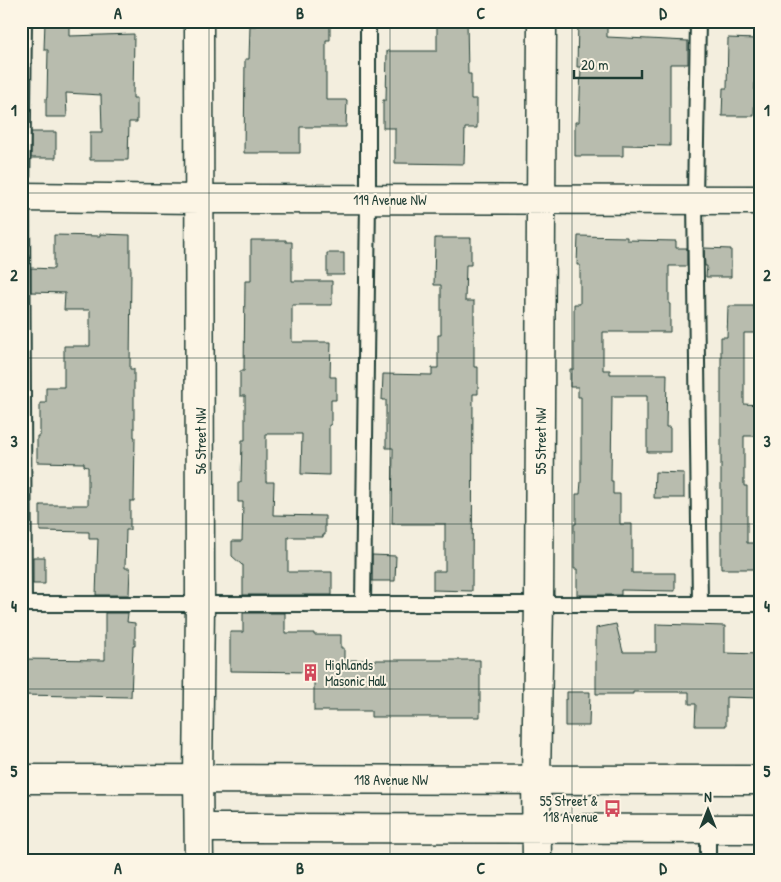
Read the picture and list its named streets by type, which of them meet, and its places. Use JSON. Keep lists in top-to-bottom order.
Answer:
{
  "streets": {
    "street": [
      "119 Avenue NW",
      "56 Street NW",
      "55 Street NW",
      "118 Avenue NW"
    ]
  },
  "crossings": [
    ["119 Avenue NW", "56 Street NW"],
    ["119 Avenue NW", "55 Street NW"],
    ["56 Street NW", "118 Avenue NW"],
    ["55 Street NW", "118 Avenue NW"]
  ],
  "places": {
    "building": ["Highlands Masonic Hall"],
    "bus stop": ["55 Street & 118 Avenue"]
  },
  "scale_bar": "20 m",
  "north": "top",
  "grid": {
    "columns": [
      "A",
      "B",
      "C",
      "D"
    ],
    "rows": [
      "1",
      "2",
      "3",
      "4",
      "5"
    ]
  }
}
